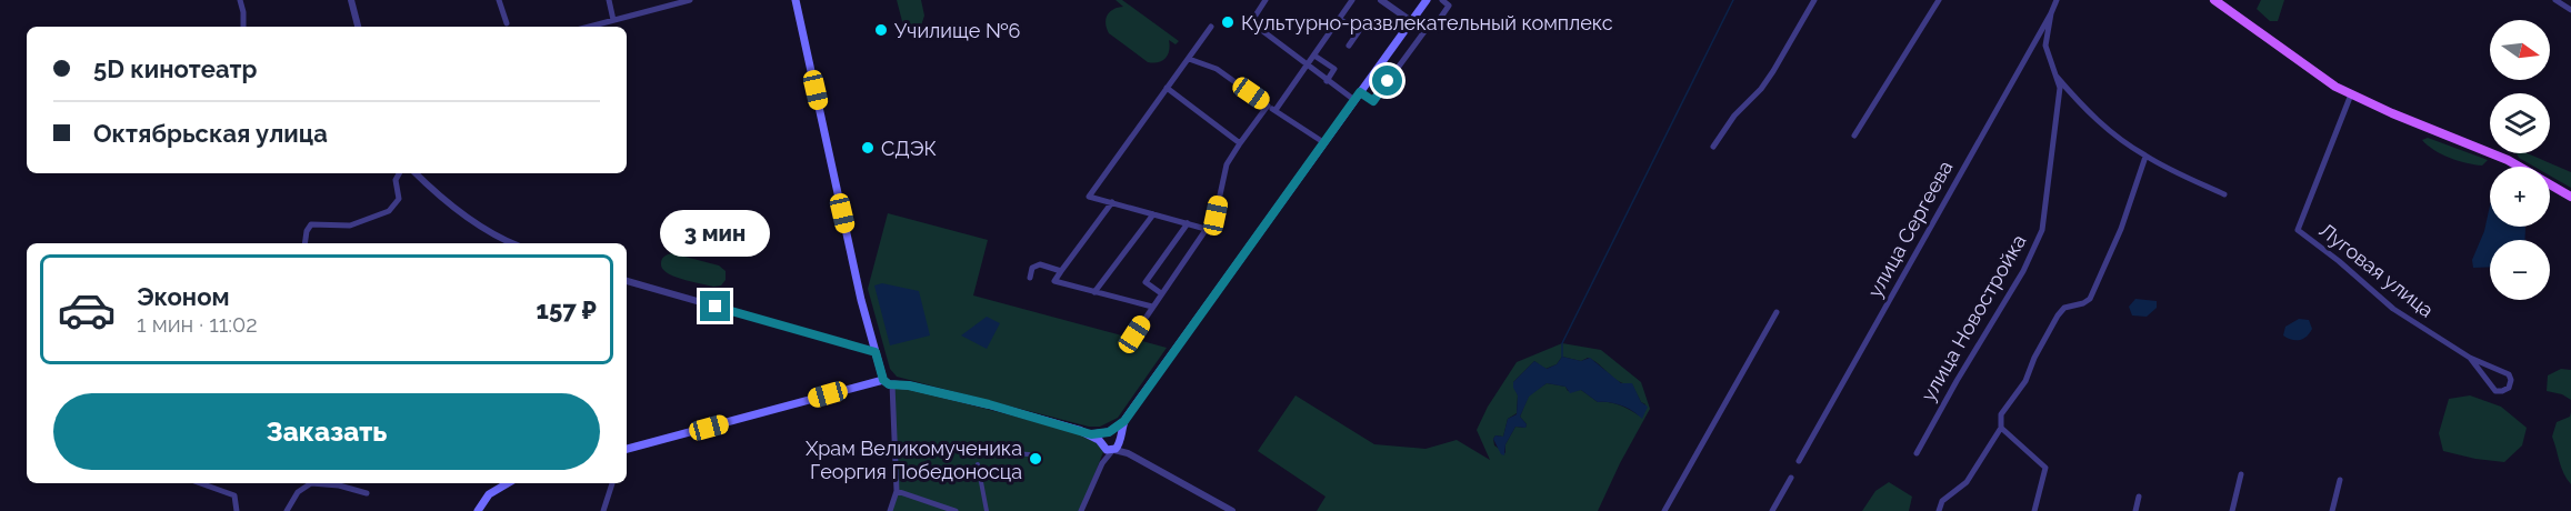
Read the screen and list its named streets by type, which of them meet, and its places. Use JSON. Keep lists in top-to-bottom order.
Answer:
{
  "streets": {
    "street": ["улица Сергеева", "Луговая улица", "улица Новостройка"]
  },
  "crossings": [
    ["улица Сергеева", "улица Новостройка"]
  ],
  "places": [
    "Культурно-развлекательный комплекс",
    "Училище №6",
    "СДЭК",
    "Храм Великомученика Георгия Победоносца"
  ],
  "north": "right",
  "page": {
    "map_buttons": ["+", "−"],
    "banner": ["5D кинотеатр", "Октябрьская улица"],
    "bubble": "3 мин",
    "list": [
      {
        "name": "Эконом",
        "note": "1 мин · 11:02",
        "value": "157 ₽"
      }
    ],
    "buttons": "Заказать"
  }
}
